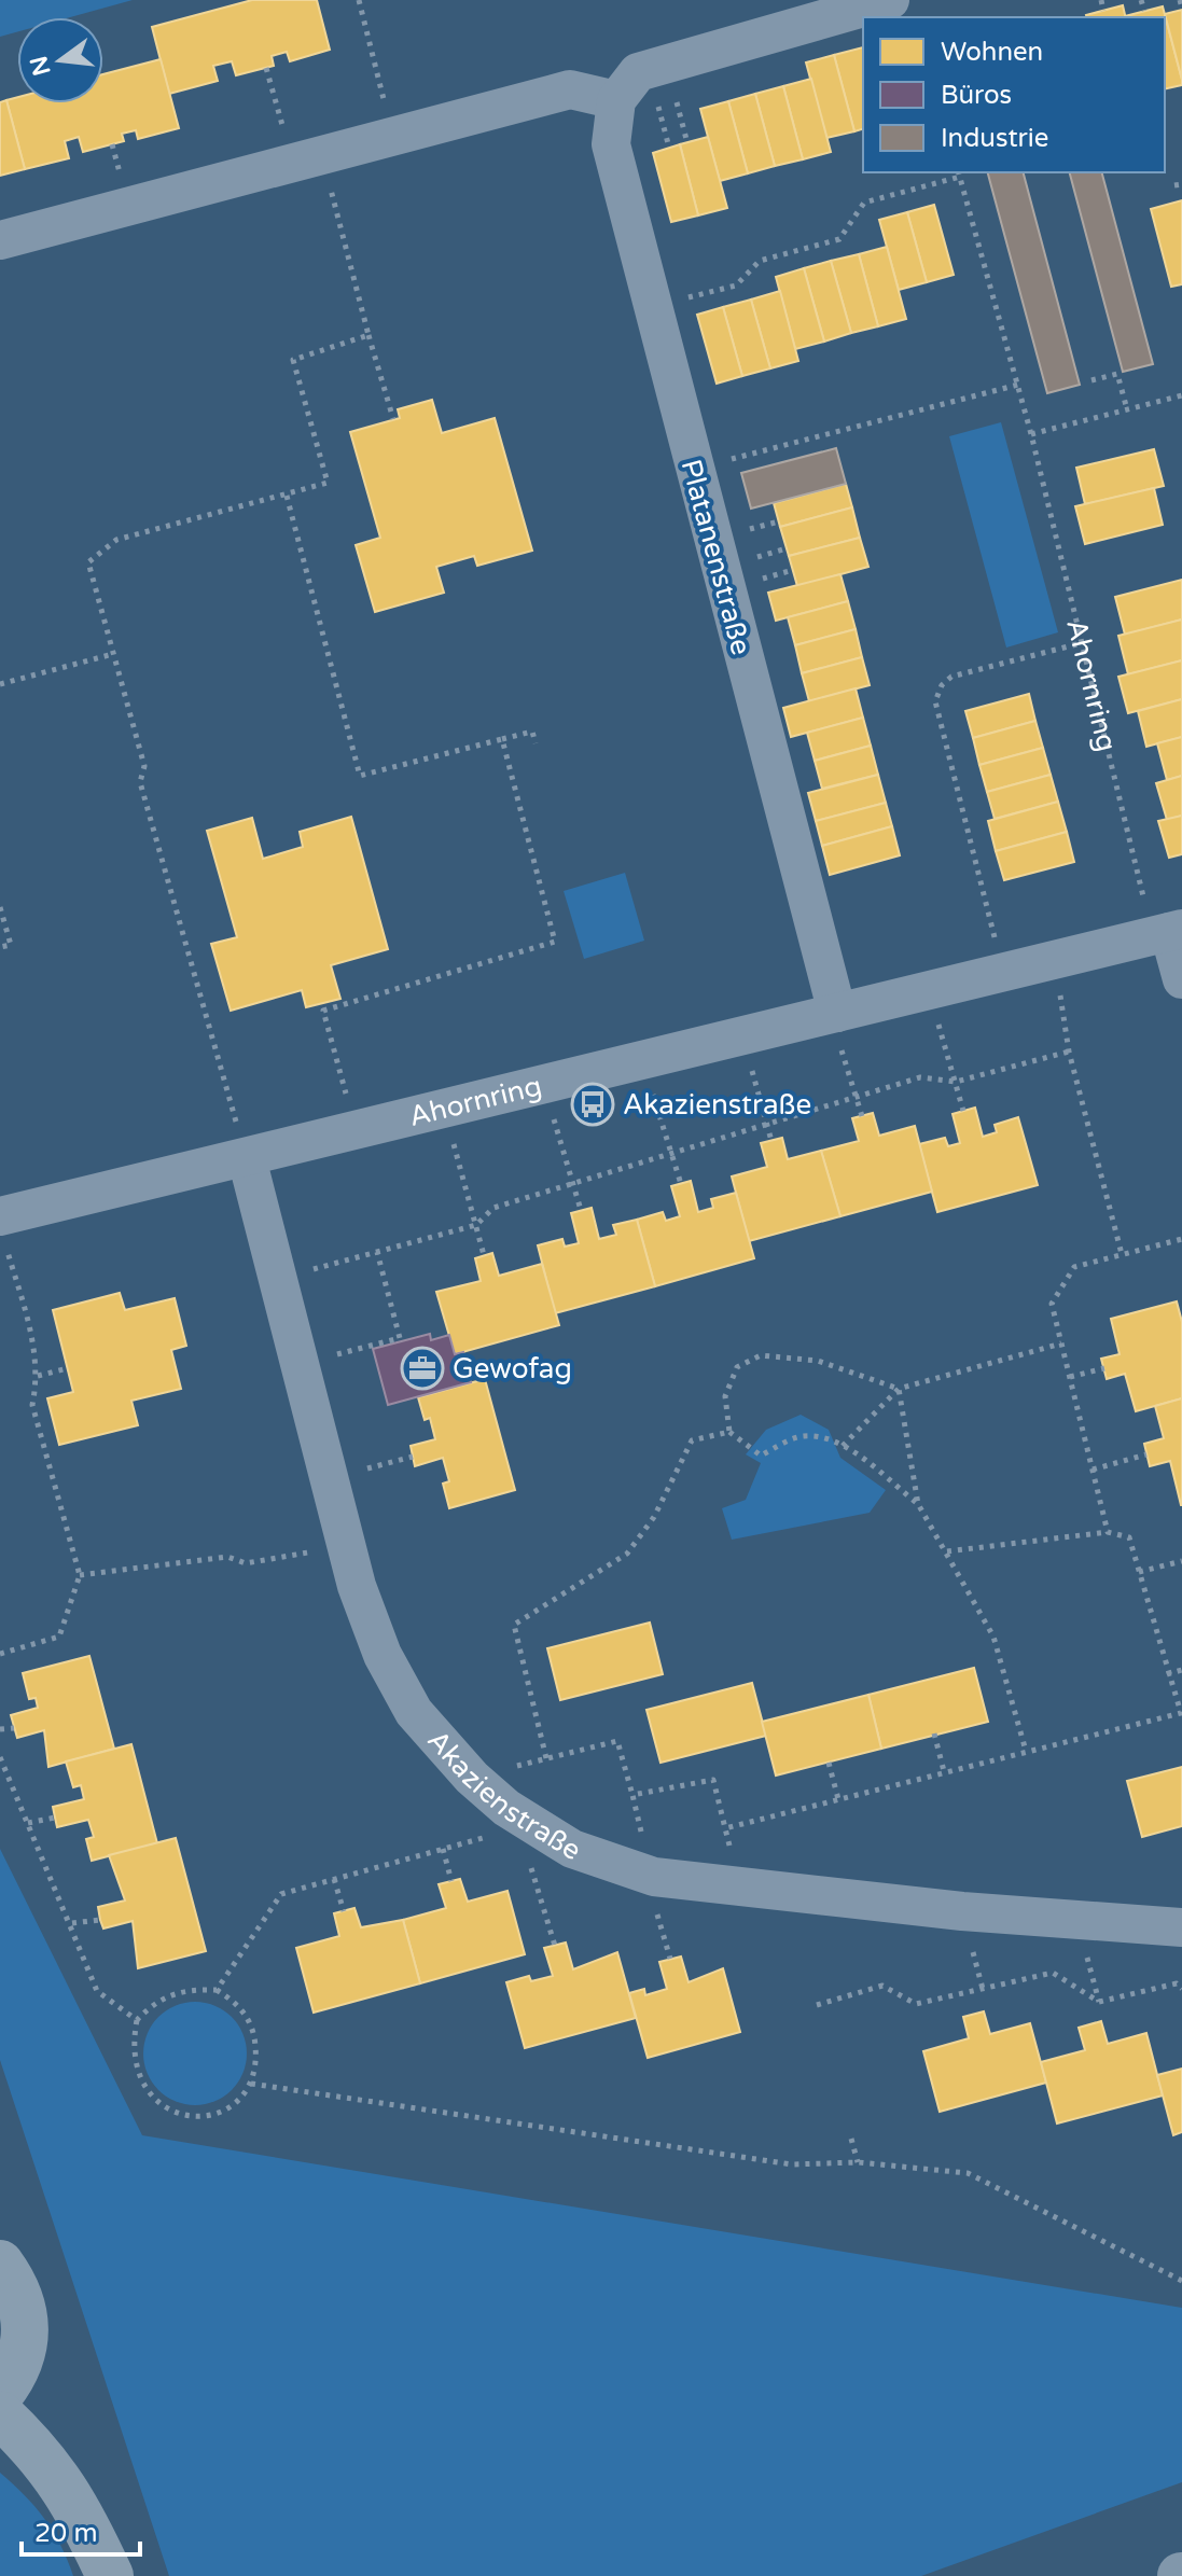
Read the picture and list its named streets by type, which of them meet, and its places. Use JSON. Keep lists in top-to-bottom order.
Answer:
{
  "streets": {
    "street": ["Platanenstraße", "Ahornring", "Akazienstraße"]
  },
  "crossings": [
    ["Platanenstraße", "Ahornring"],
    ["Ahornring", "Akazienstraße"]
  ],
  "places": {
    "bus stop": ["Akazienstraße"],
    "office": ["Gewofag"]
  },
  "legend": ["Wohnen", "Büros", "Industrie"],
  "scale_bar": "20 m",
  "north": "left"
}
